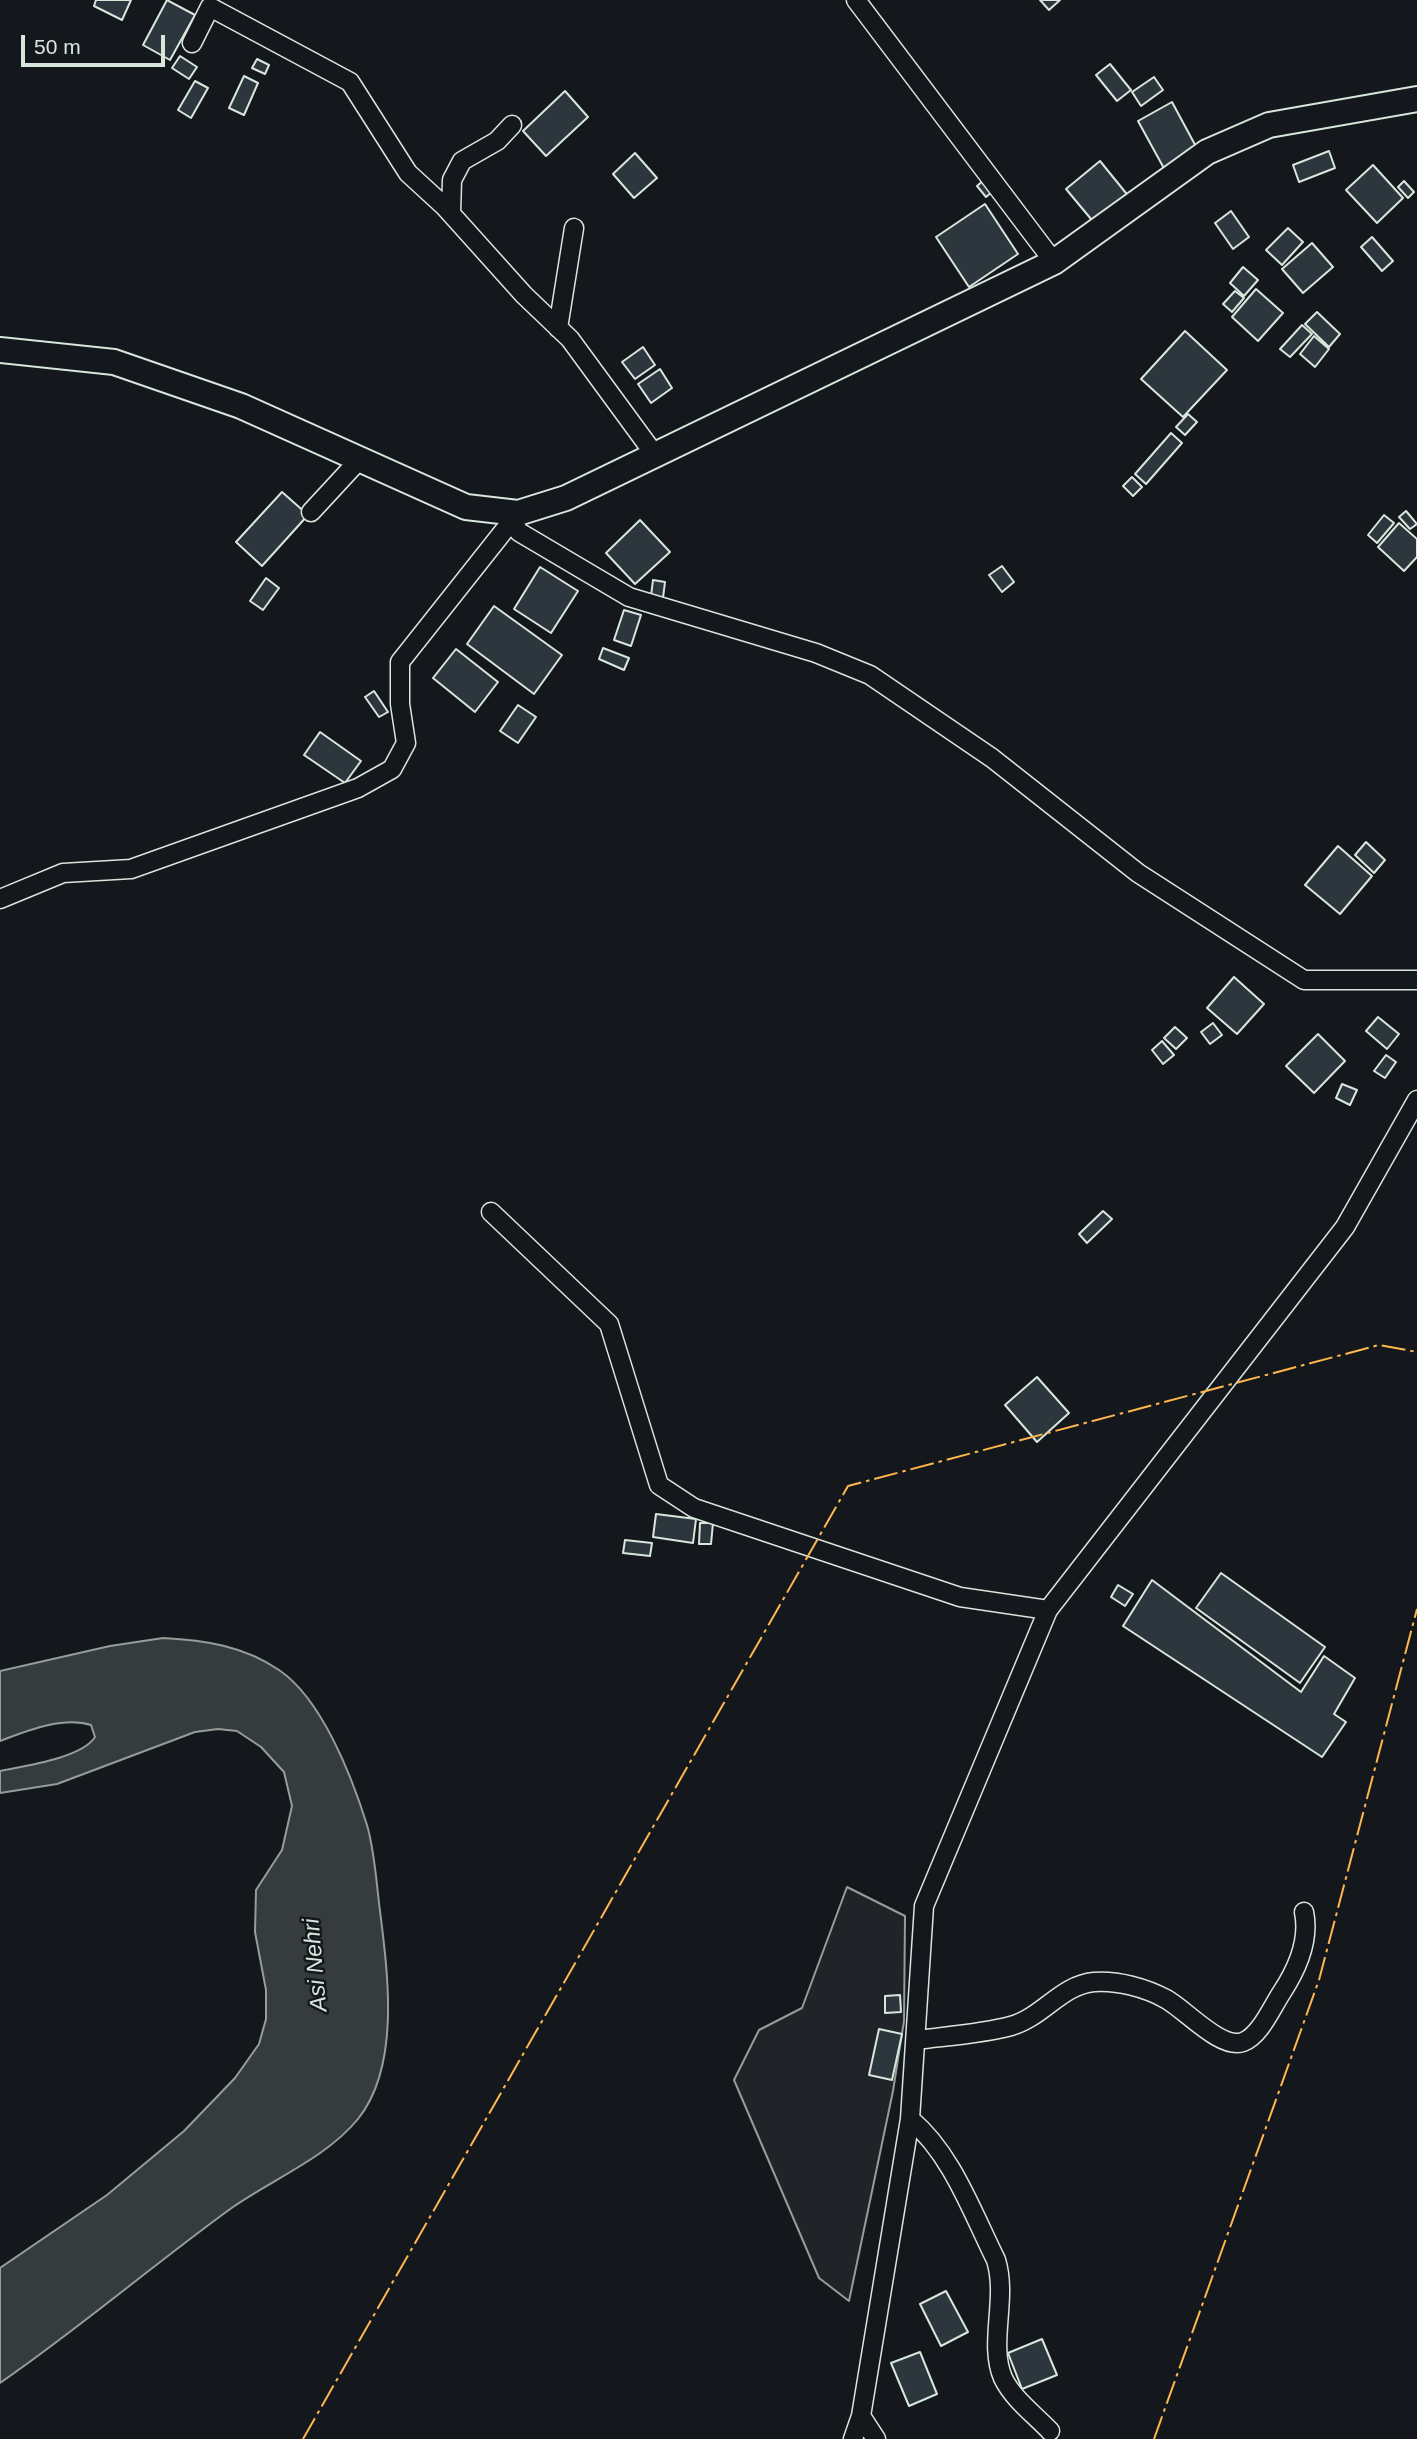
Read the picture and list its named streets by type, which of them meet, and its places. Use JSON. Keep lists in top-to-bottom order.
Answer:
{
  "water": ["Asi Nehri"],
  "scale_bar": "50 m"
}
